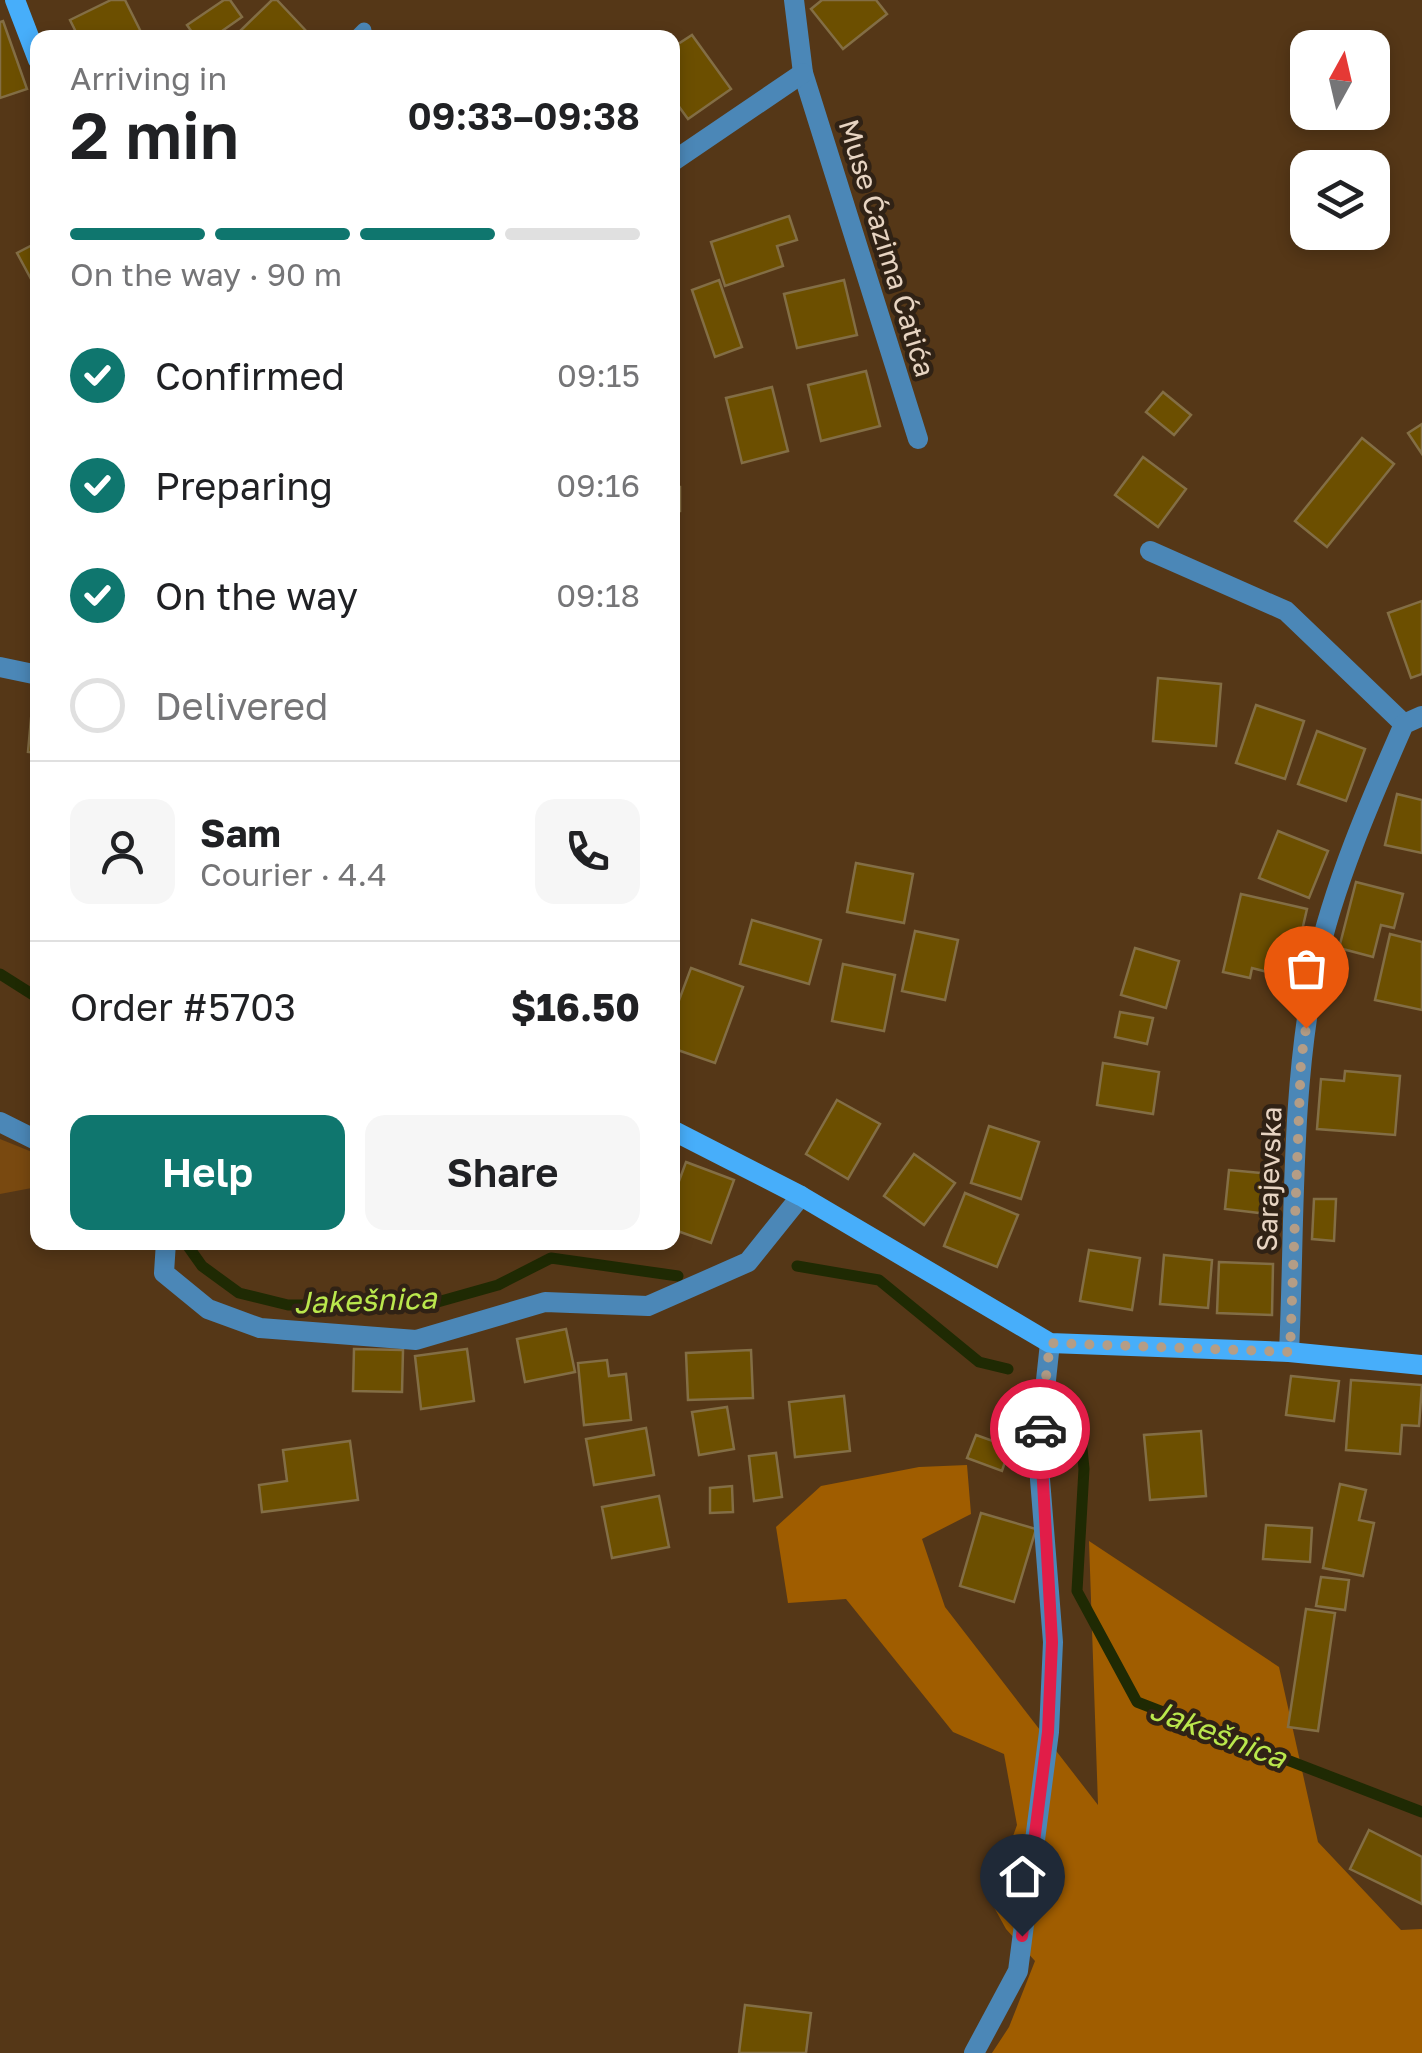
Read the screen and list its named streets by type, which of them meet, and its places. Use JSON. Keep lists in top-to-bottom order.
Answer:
{
  "streets": {
    "street": ["Muse Ćazima Ćatića", "Sarajevska"]
  },
  "water": ["Jakešnica"],
  "north": "top",
  "page": {
    "heading": ["2 min", "Arriving in", "09:33–09:38"],
    "panel": [
      "Sam",
      "Courier · 4.4",
      "Order #5703",
      "$16.50"
    ],
    "bar": "On the way · 90 m",
    "list": [
      ["Confirmed", "09:15"],
      ["Preparing", "09:16"],
      ["On the way", "09:18"],
      "Delivered"
    ],
    "buttons": ["Help", "Share"]
  }
}
